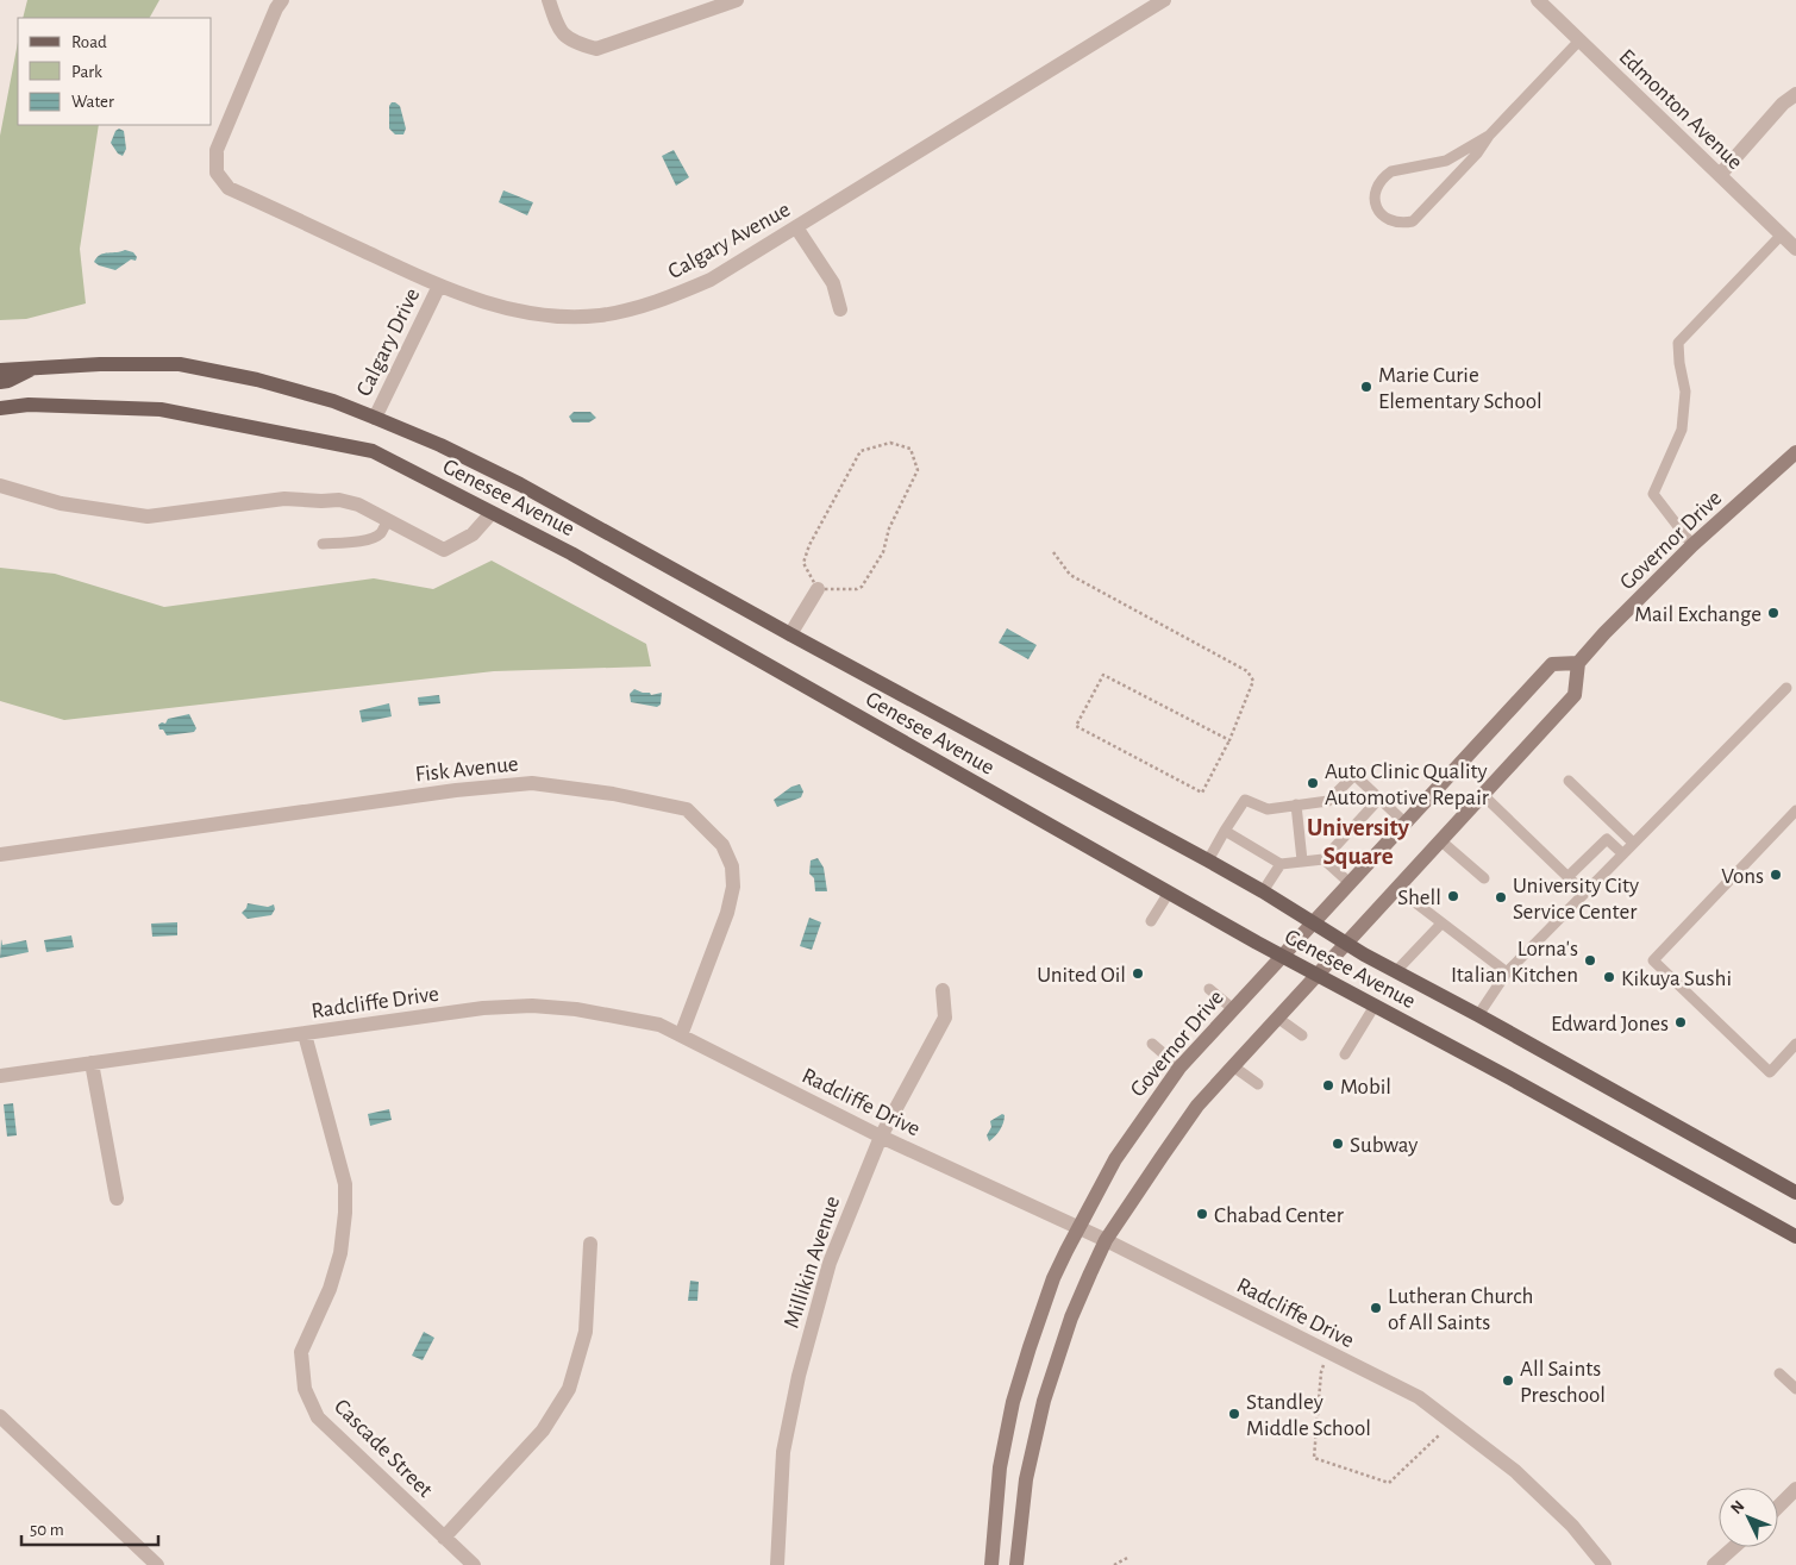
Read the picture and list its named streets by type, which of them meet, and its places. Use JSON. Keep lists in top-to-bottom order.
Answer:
{
  "streets": {
    "main road": ["Genesee Avenue", "Governor Drive"],
    "street": [
      "Edmonton Avenue",
      "Calgary Avenue",
      "Calgary Drive",
      "Fisk Avenue",
      "Radcliffe Drive",
      "Millikin Avenue",
      "Cascade Street"
    ]
  },
  "crossings": [
    ["Calgary Avenue", "Calgary Drive"],
    ["Calgary Drive", "Genesee Avenue"],
    ["Genesee Avenue", "Governor Drive"],
    ["Governor Drive", "Radcliffe Drive"],
    ["Fisk Avenue", "Radcliffe Drive"],
    ["Radcliffe Drive", "Millikin Avenue"],
    ["Radcliffe Drive", "Cascade Street"]
  ],
  "districts": ["University Square"],
  "places": [
    "Marie Curie Elementary School",
    "Mail Exchange",
    "Auto Clinic Quality Automotive Repair",
    "Vons",
    "Shell",
    "University City Service Center",
    "Lorna's Italian Kitchen",
    "United Oil",
    "Kikuya Sushi",
    "Edward Jones",
    "Mobil",
    "Subway",
    "Chabad Center",
    "Lutheran Church of All Saints",
    "All Saints Preschool",
    "Standley Middle School"
  ],
  "legend": ["Road", "Park", "Water"],
  "scale_bar": "50 m",
  "north": "top left"
}
